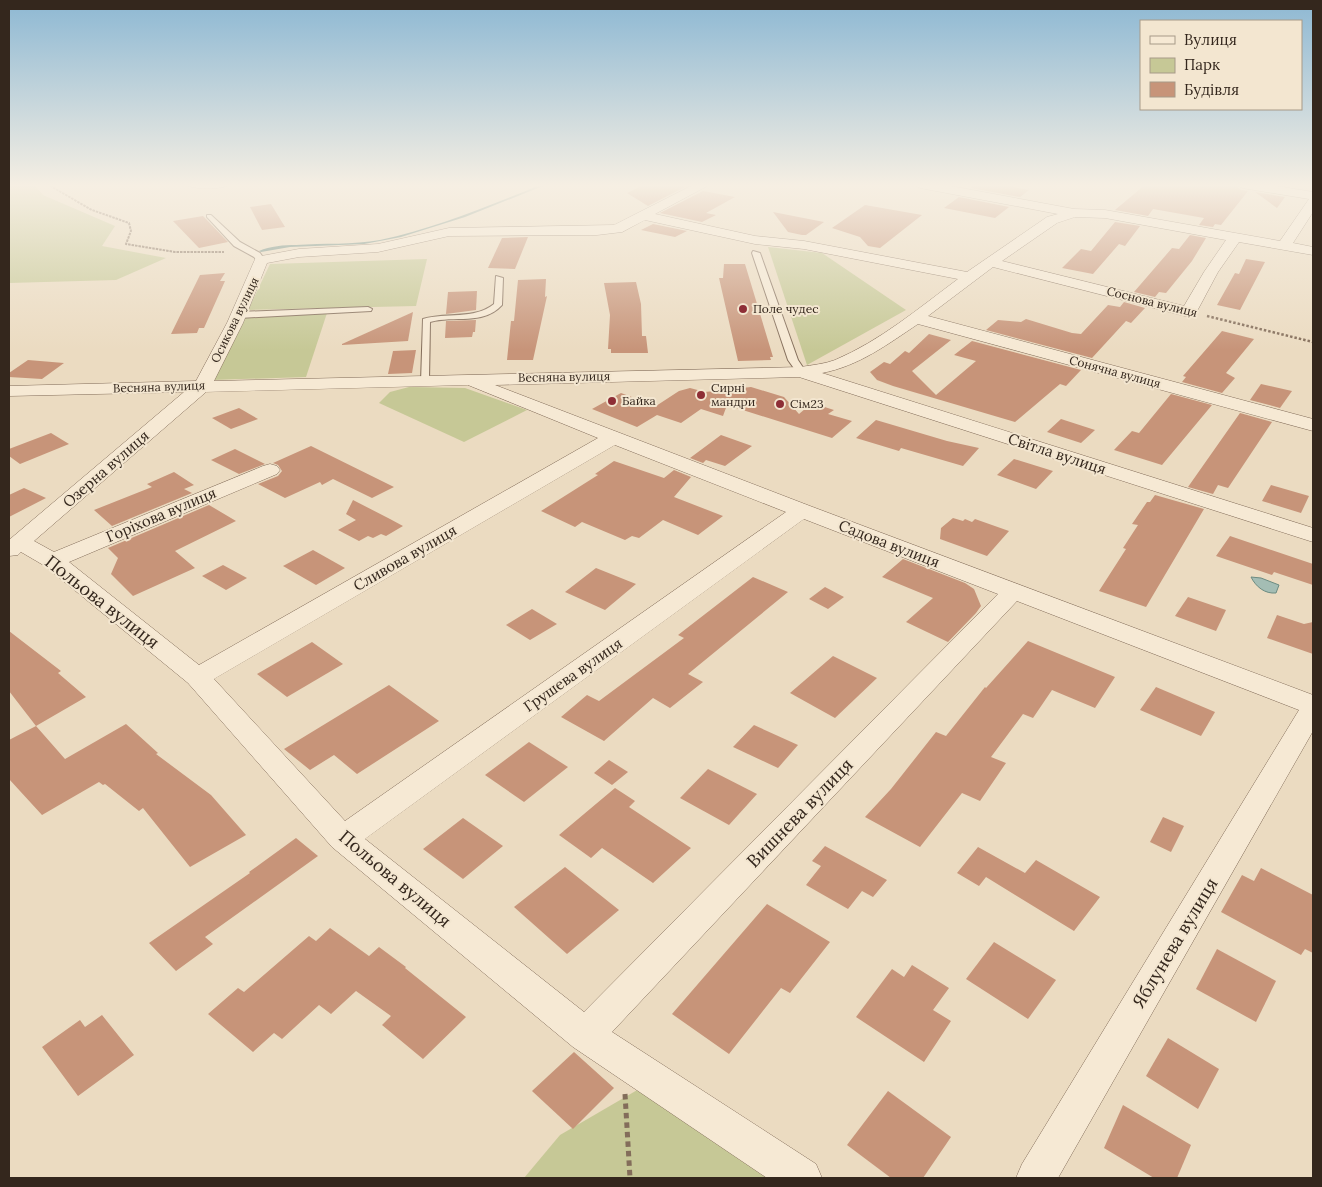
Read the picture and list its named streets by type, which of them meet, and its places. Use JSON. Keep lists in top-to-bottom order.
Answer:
{
  "streets": {
    "street": [
      "Соснова вулиця",
      "Осикова вулиця",
      "Сонячна вулиця",
      "Весняна вулиця",
      "Світла вулиця",
      "Озерна вулиця",
      "Горіхова вулиця",
      "Садова вулиця",
      "Сливова вулиця",
      "Польова вулиця",
      "Грушева вулиця",
      "Вишнева вулиця",
      "Яблунева вулиця"
    ]
  },
  "crossings": [
    ["Соснова вулиця", "Весняна вулиця"],
    ["Осикова вулиця", "Весняна вулиця"],
    ["Осикова вулиця", "Озерна вулиця"],
    ["Сонячна вулиця", "Весняна вулиця"],
    ["Весняна вулиця", "Світла вулиця"],
    ["Весняна вулиця", "Озерна вулиця"],
    ["Весняна вулиця", "Садова вулиця"],
    ["Озерна вулиця", "Польова вулиця"],
    ["Горіхова вулиця", "Польова вулиця"],
    ["Садова вулиця", "Сливова вулиця"],
    ["Садова вулиця", "Грушева вулиця"],
    ["Садова вулиця", "Вишнева вулиця"],
    ["Садова вулиця", "Яблунева вулиця"],
    ["Сливова вулиця", "Польова вулиця"],
    ["Польова вулиця", "Грушева вулиця"],
    ["Польова вулиця", "Вишнева вулиця"]
  ],
  "places": [
    "Поле чудес",
    "Сирні мандри",
    "Байка",
    "Сім23"
  ],
  "legend": ["Вулиця", "Парк", "Будівля"]
}
